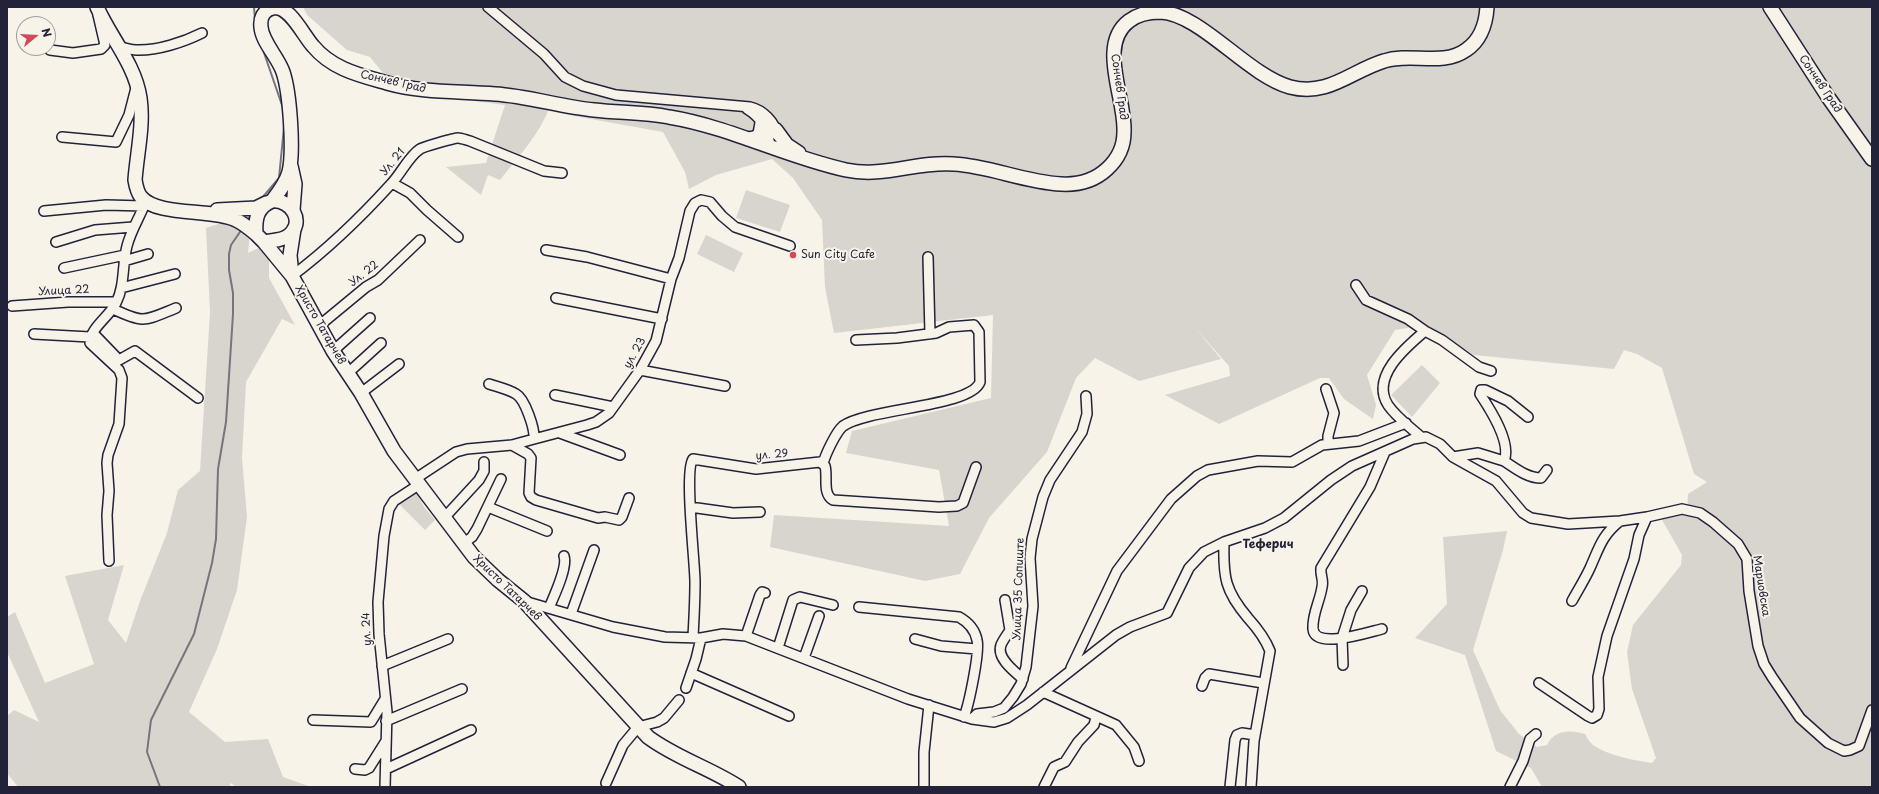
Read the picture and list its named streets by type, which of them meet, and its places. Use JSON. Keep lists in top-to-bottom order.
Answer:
{
  "streets": {
    "main road": ["Сончев Град", "Христо Татарчев"],
    "street": [
      "Ул. 21",
      "Ул. 22",
      "Улица 22",
      "ул. 23",
      "ул. 29",
      "Мариовска",
      "Улица 35 Сопиште",
      "ул. 24"
    ]
  },
  "crossings": [
    ["Ул. 21", "Христо Татарчев"],
    ["Ул. 22", "Христо Татарчев"],
    ["Христо Татарчев", "ул. 23"],
    ["Христо Татарчев", "ул. 24"],
    ["ул. 23", "ул. 24"]
  ],
  "districts": ["Теферич"],
  "places": ["Sun City Cafe"],
  "north": "right"
}
